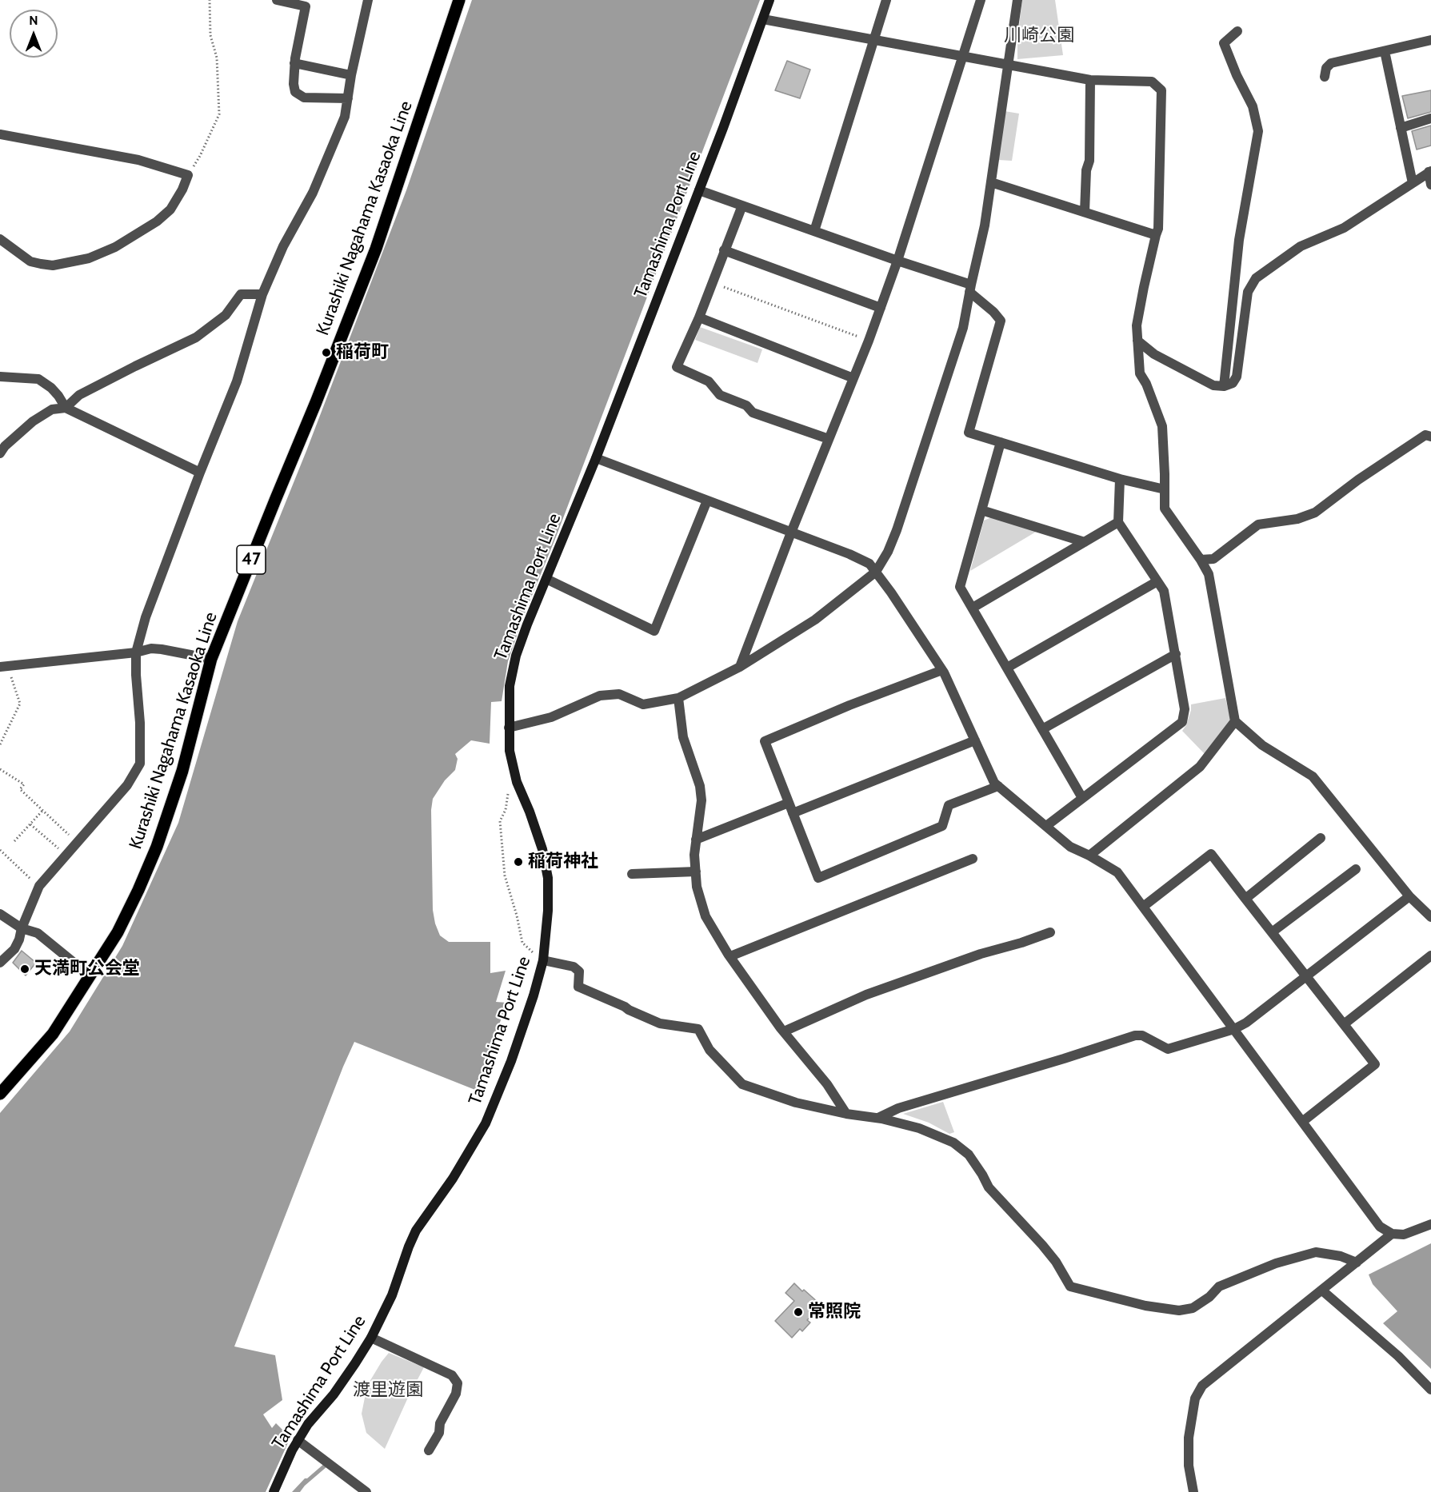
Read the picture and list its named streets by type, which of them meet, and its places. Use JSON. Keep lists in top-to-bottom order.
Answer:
{
  "streets": {
    "main road": ["Kurashiki Nagahama Kasaoka Line", "Tamashima Port Line", "47"]
  },
  "parks": ["川崎公園", "渡里遊園"],
  "places": [
    "稲荷町",
    "稲荷神社",
    "天満町公会堂",
    "常照院"
  ],
  "north": "top"
}
